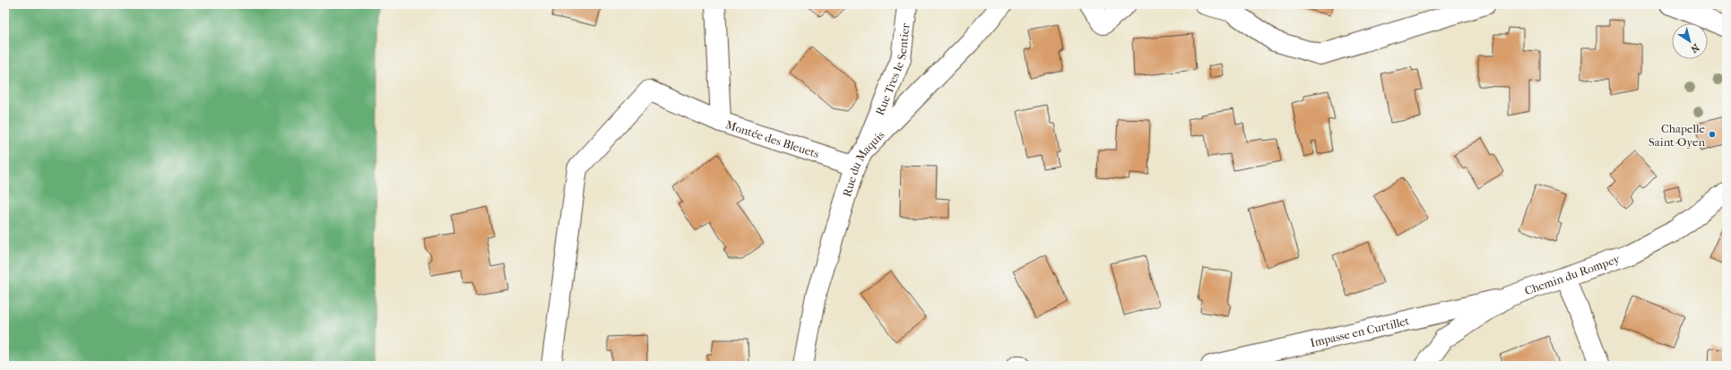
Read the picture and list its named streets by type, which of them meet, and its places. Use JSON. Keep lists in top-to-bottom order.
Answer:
{
  "streets": {
    "street": [
      "Rue Tres le Sentier",
      "Montée des Bleuets",
      "Rue du Maquis",
      "Chemin du Rompey",
      "Impasse en Curtillet"
    ]
  },
  "crossings": [
    ["Rue Tres le Sentier", "Montée des Bleuets"],
    ["Rue Tres le Sentier", "Rue du Maquis"],
    ["Montée des Bleuets", "Rue du Maquis"],
    ["Chemin du Rompey", "Impasse en Curtillet"]
  ],
  "places": ["Chapelle Saint-Oyen"],
  "north": "bottom right"
}
